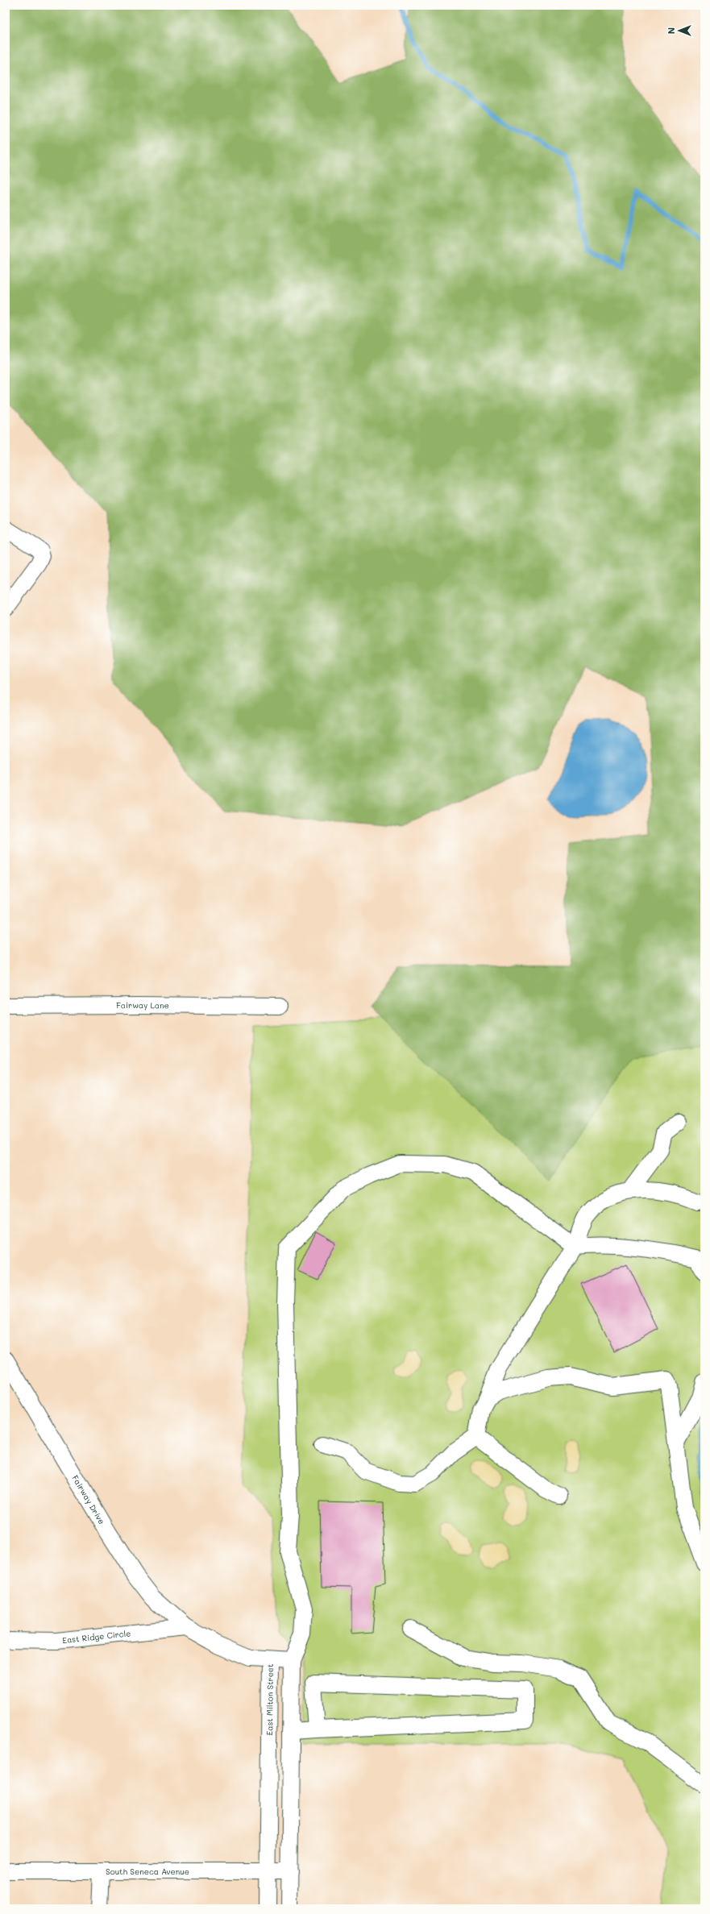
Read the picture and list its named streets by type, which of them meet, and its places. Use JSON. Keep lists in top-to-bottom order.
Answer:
{
  "streets": {
    "street": [
      "Fairway Lane",
      "Fairway Drive",
      "East Ridge Circle",
      "East Milton Street",
      "South Seneca Avenue"
    ]
  },
  "crossings": [
    ["Fairway Drive", "East Ridge Circle"],
    ["Fairway Drive", "East Milton Street"],
    ["East Ridge Circle", "East Milton Street"],
    ["East Milton Street", "South Seneca Avenue"]
  ],
  "north": "left"
}
